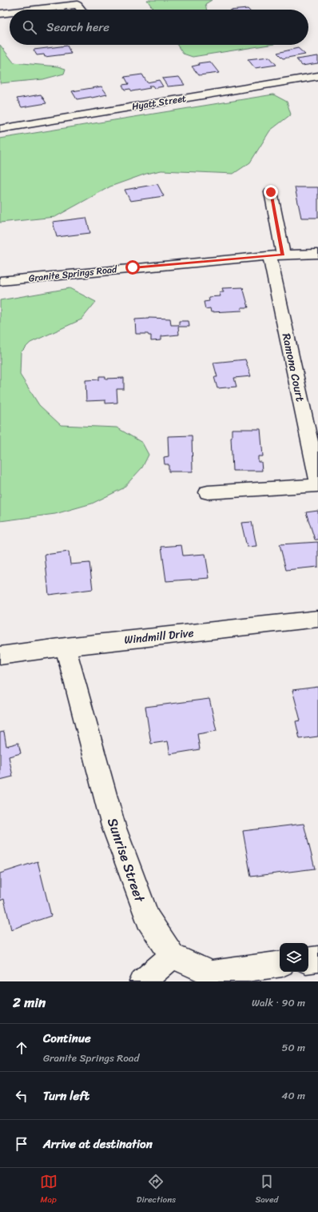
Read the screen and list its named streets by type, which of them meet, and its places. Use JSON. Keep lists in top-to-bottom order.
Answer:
{
  "streets": {
    "street": [
      "Hyatt Street",
      "Granite Springs Road",
      "Ramona Court",
      "Windmill Drive",
      "Sunrise Street"
    ]
  },
  "crossings": [
    ["Granite Springs Road", "Ramona Court"],
    ["Windmill Drive", "Sunrise Street"]
  ],
  "page": {
    "search": "Search here",
    "heading": ["2 min", "Walk · 90 m"],
    "list": [
      ["Continue", "Granite Springs Road", "50 m"],
      ["Turn left", "40 m"],
      "Arrive at destination"
    ],
    "nav": ["Map", "Directions", "Saved"]
  }
}
